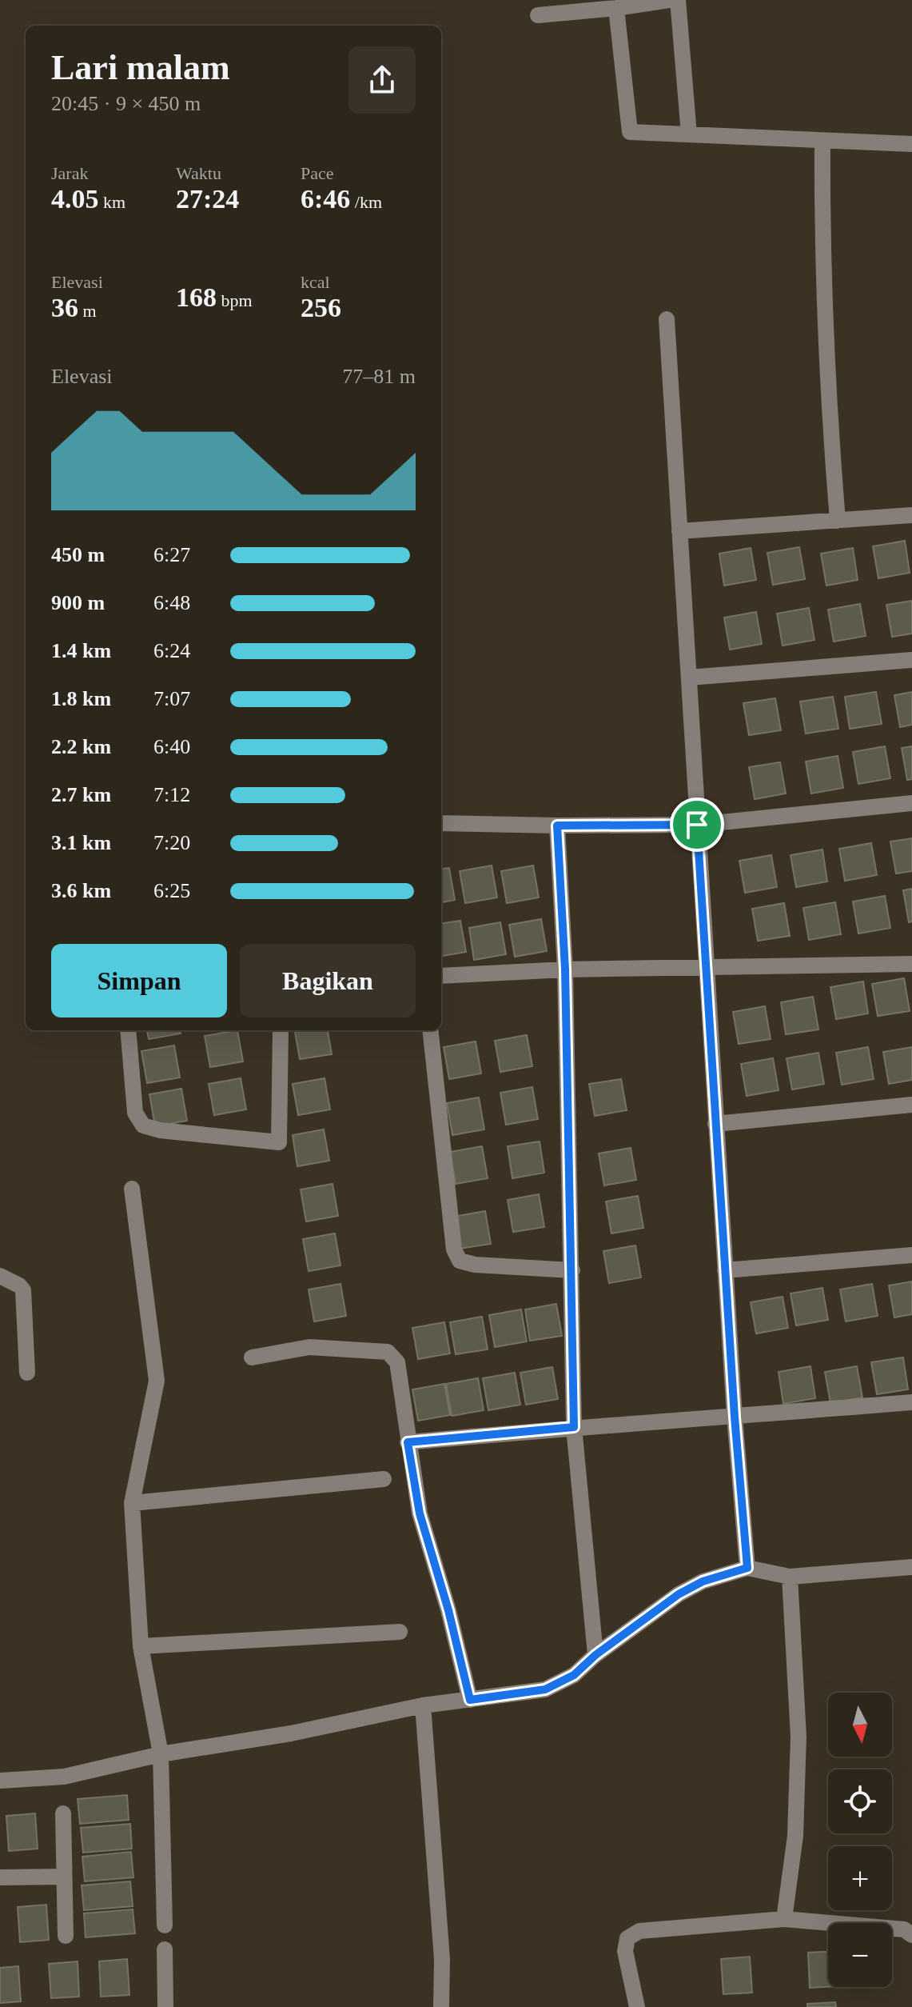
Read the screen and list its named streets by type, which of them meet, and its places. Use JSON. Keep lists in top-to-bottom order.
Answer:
{
  "north": "bottom",
  "page": {
    "heading": ["Lari malam", "20:45 · 9 × 450 m"],
    "stats": [
      ["Jarak", "4.05 km"],
      ["Waktu", "27:24"],
      ["Pace", "6:46 /km"],
      ["Elevasi", "36 m"],
      ["168 bpm"],
      ["kcal", "256"]
    ],
    "chart": ["Elevasi", "77–81 m"],
    "list": [
      {
        "name": "450 m",
        "note": "6:27"
      },
      {
        "name": "900 m",
        "note": "6:48"
      },
      {
        "name": "1.4 km",
        "note": "6:24"
      },
      {
        "name": "1.8 km",
        "note": "7:07"
      },
      {
        "name": "2.2 km",
        "note": "6:40"
      },
      {
        "name": "2.7 km",
        "note": "7:12"
      },
      {
        "name": "3.1 km",
        "note": "7:20"
      },
      {
        "name": "3.6 km",
        "note": "6:25"
      }
    ],
    "buttons": ["Simpan", "Bagikan"],
    "map_buttons": ["+", "−"]
  }
}
